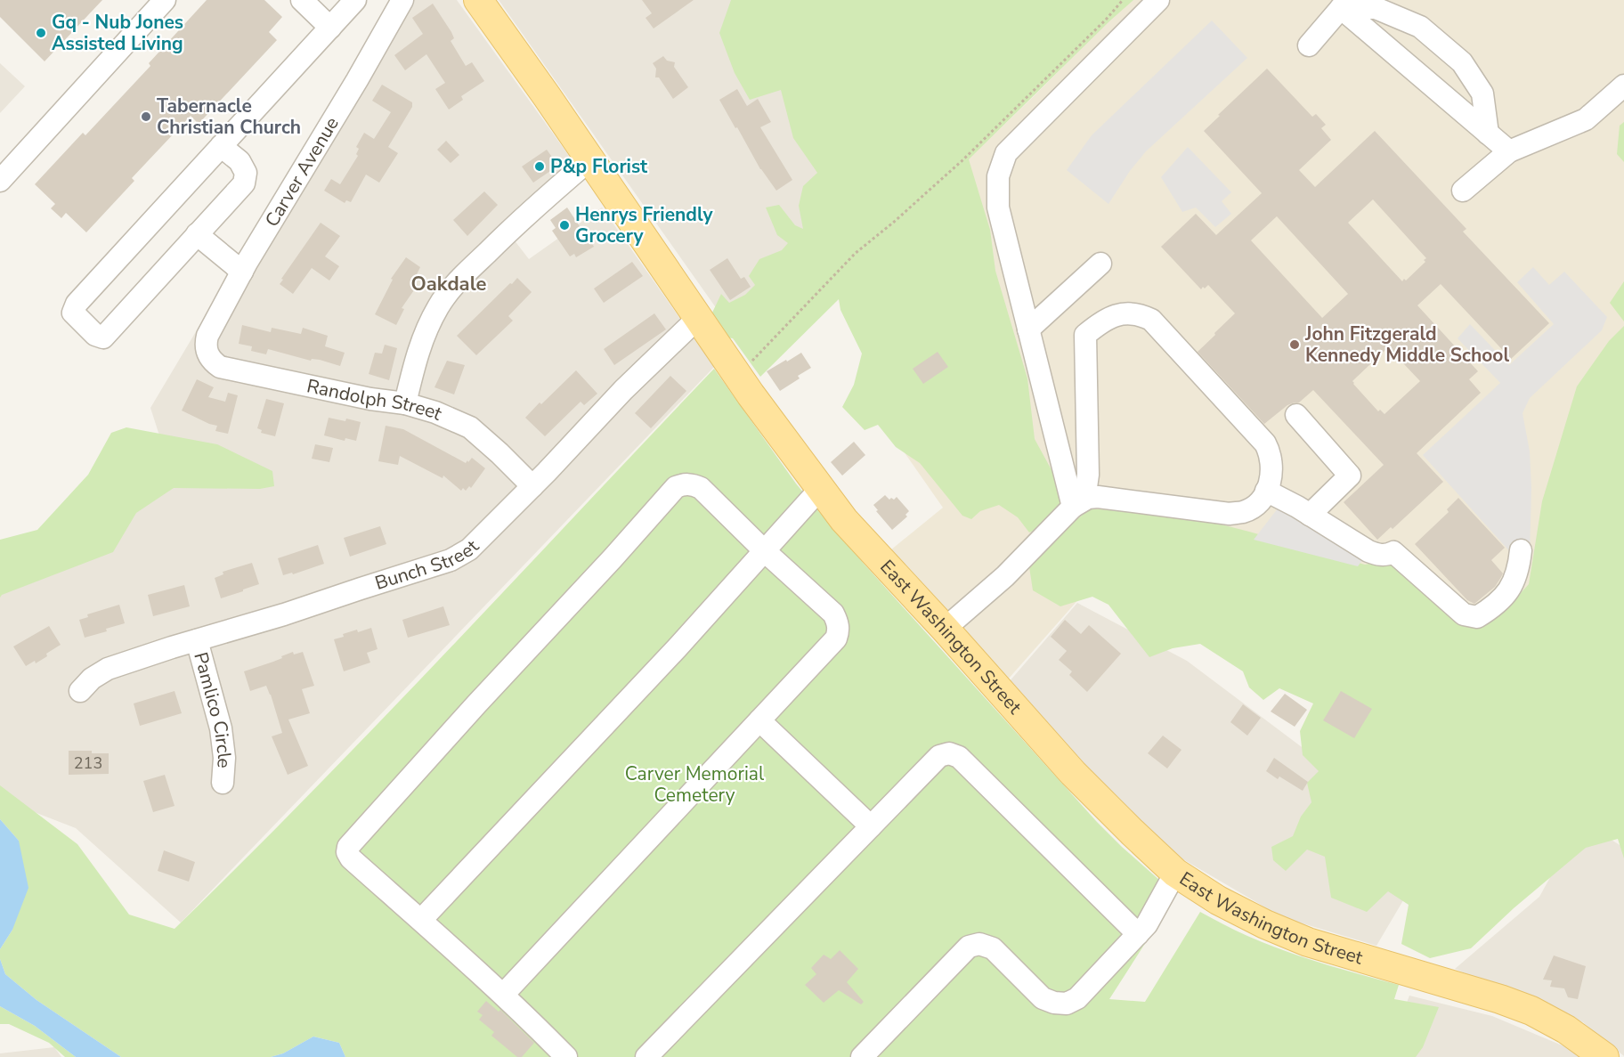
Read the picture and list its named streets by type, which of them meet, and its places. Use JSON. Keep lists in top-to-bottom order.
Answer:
{
  "streets": {
    "main road": ["East Washington Street"],
    "street": [
      "Carver Avenue",
      "Randolph Street",
      "Bunch Street",
      "Pamlico Circle"
    ]
  },
  "crossings": [
    ["Carver Avenue", "Randolph Street"],
    ["Randolph Street", "Bunch Street"],
    ["Bunch Street", "East Washington Street"],
    ["Bunch Street", "Pamlico Circle"]
  ],
  "districts": ["Oakdale"],
  "parks": ["Carver Memorial Cemetery"],
  "places": [
    "Gq - Nub Jones Assisted Living",
    "Tabernacle Christian Church",
    "P&p Florist",
    "Henrys Friendly Grocery",
    "John Fitzgerald Kennedy Middle School"
  ],
  "house_numbers": ["213"]
}
